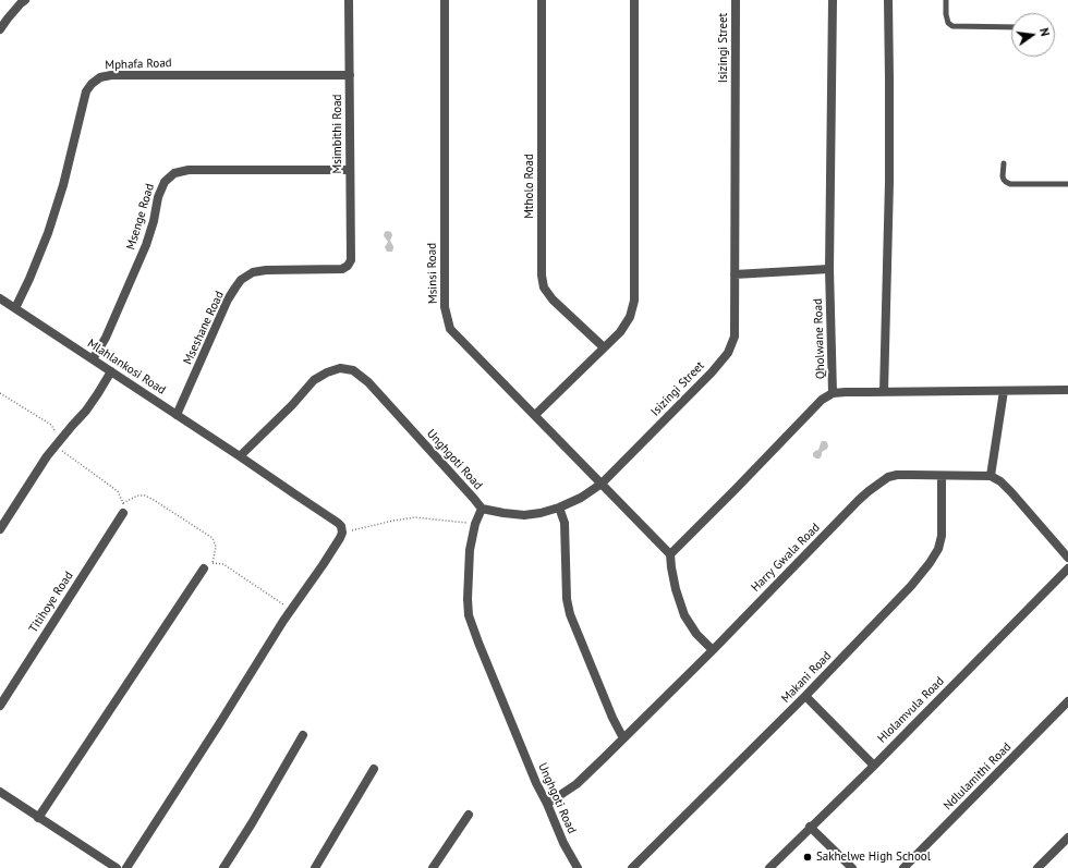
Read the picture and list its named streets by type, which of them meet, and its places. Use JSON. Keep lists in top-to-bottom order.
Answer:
{
  "streets": {
    "street": [
      "Isizingi Street",
      "Mphafa Road",
      "Msimbithi Road",
      "Mtholo Road",
      "Msenge Road",
      "Msinsi Road",
      "Mseshane Road",
      "Qholwane Road",
      "Mlahlankosi Road",
      "Unghgoti Road",
      "Harry Gwala Road",
      "Titihoye Road",
      "Makani Road",
      "Hlolamvula Road",
      "Ndlulamithi Road"
    ]
  },
  "crossings": [
    ["Isizingi Street", "Msinsi Road"],
    ["Isizingi Street", "Unghgoti Road"],
    ["Mphafa Road", "Msimbithi Road"],
    ["Mphafa Road", "Mlahlankosi Road"],
    ["Msimbithi Road", "Msenge Road"],
    ["Msimbithi Road", "Mseshane Road"],
    ["Msenge Road", "Mlahlankosi Road"],
    ["Msinsi Road", "Qholwane Road"],
    ["Mseshane Road", "Mlahlankosi Road"],
    ["Mlahlankosi Road", "Unghgoti Road"],
    ["Unghgoti Road", "Harry Gwala Road"],
    ["Harry Gwala Road", "Makani Road"]
  ],
  "places": ["Sakhelwe High School"],
  "north": "right"
}
